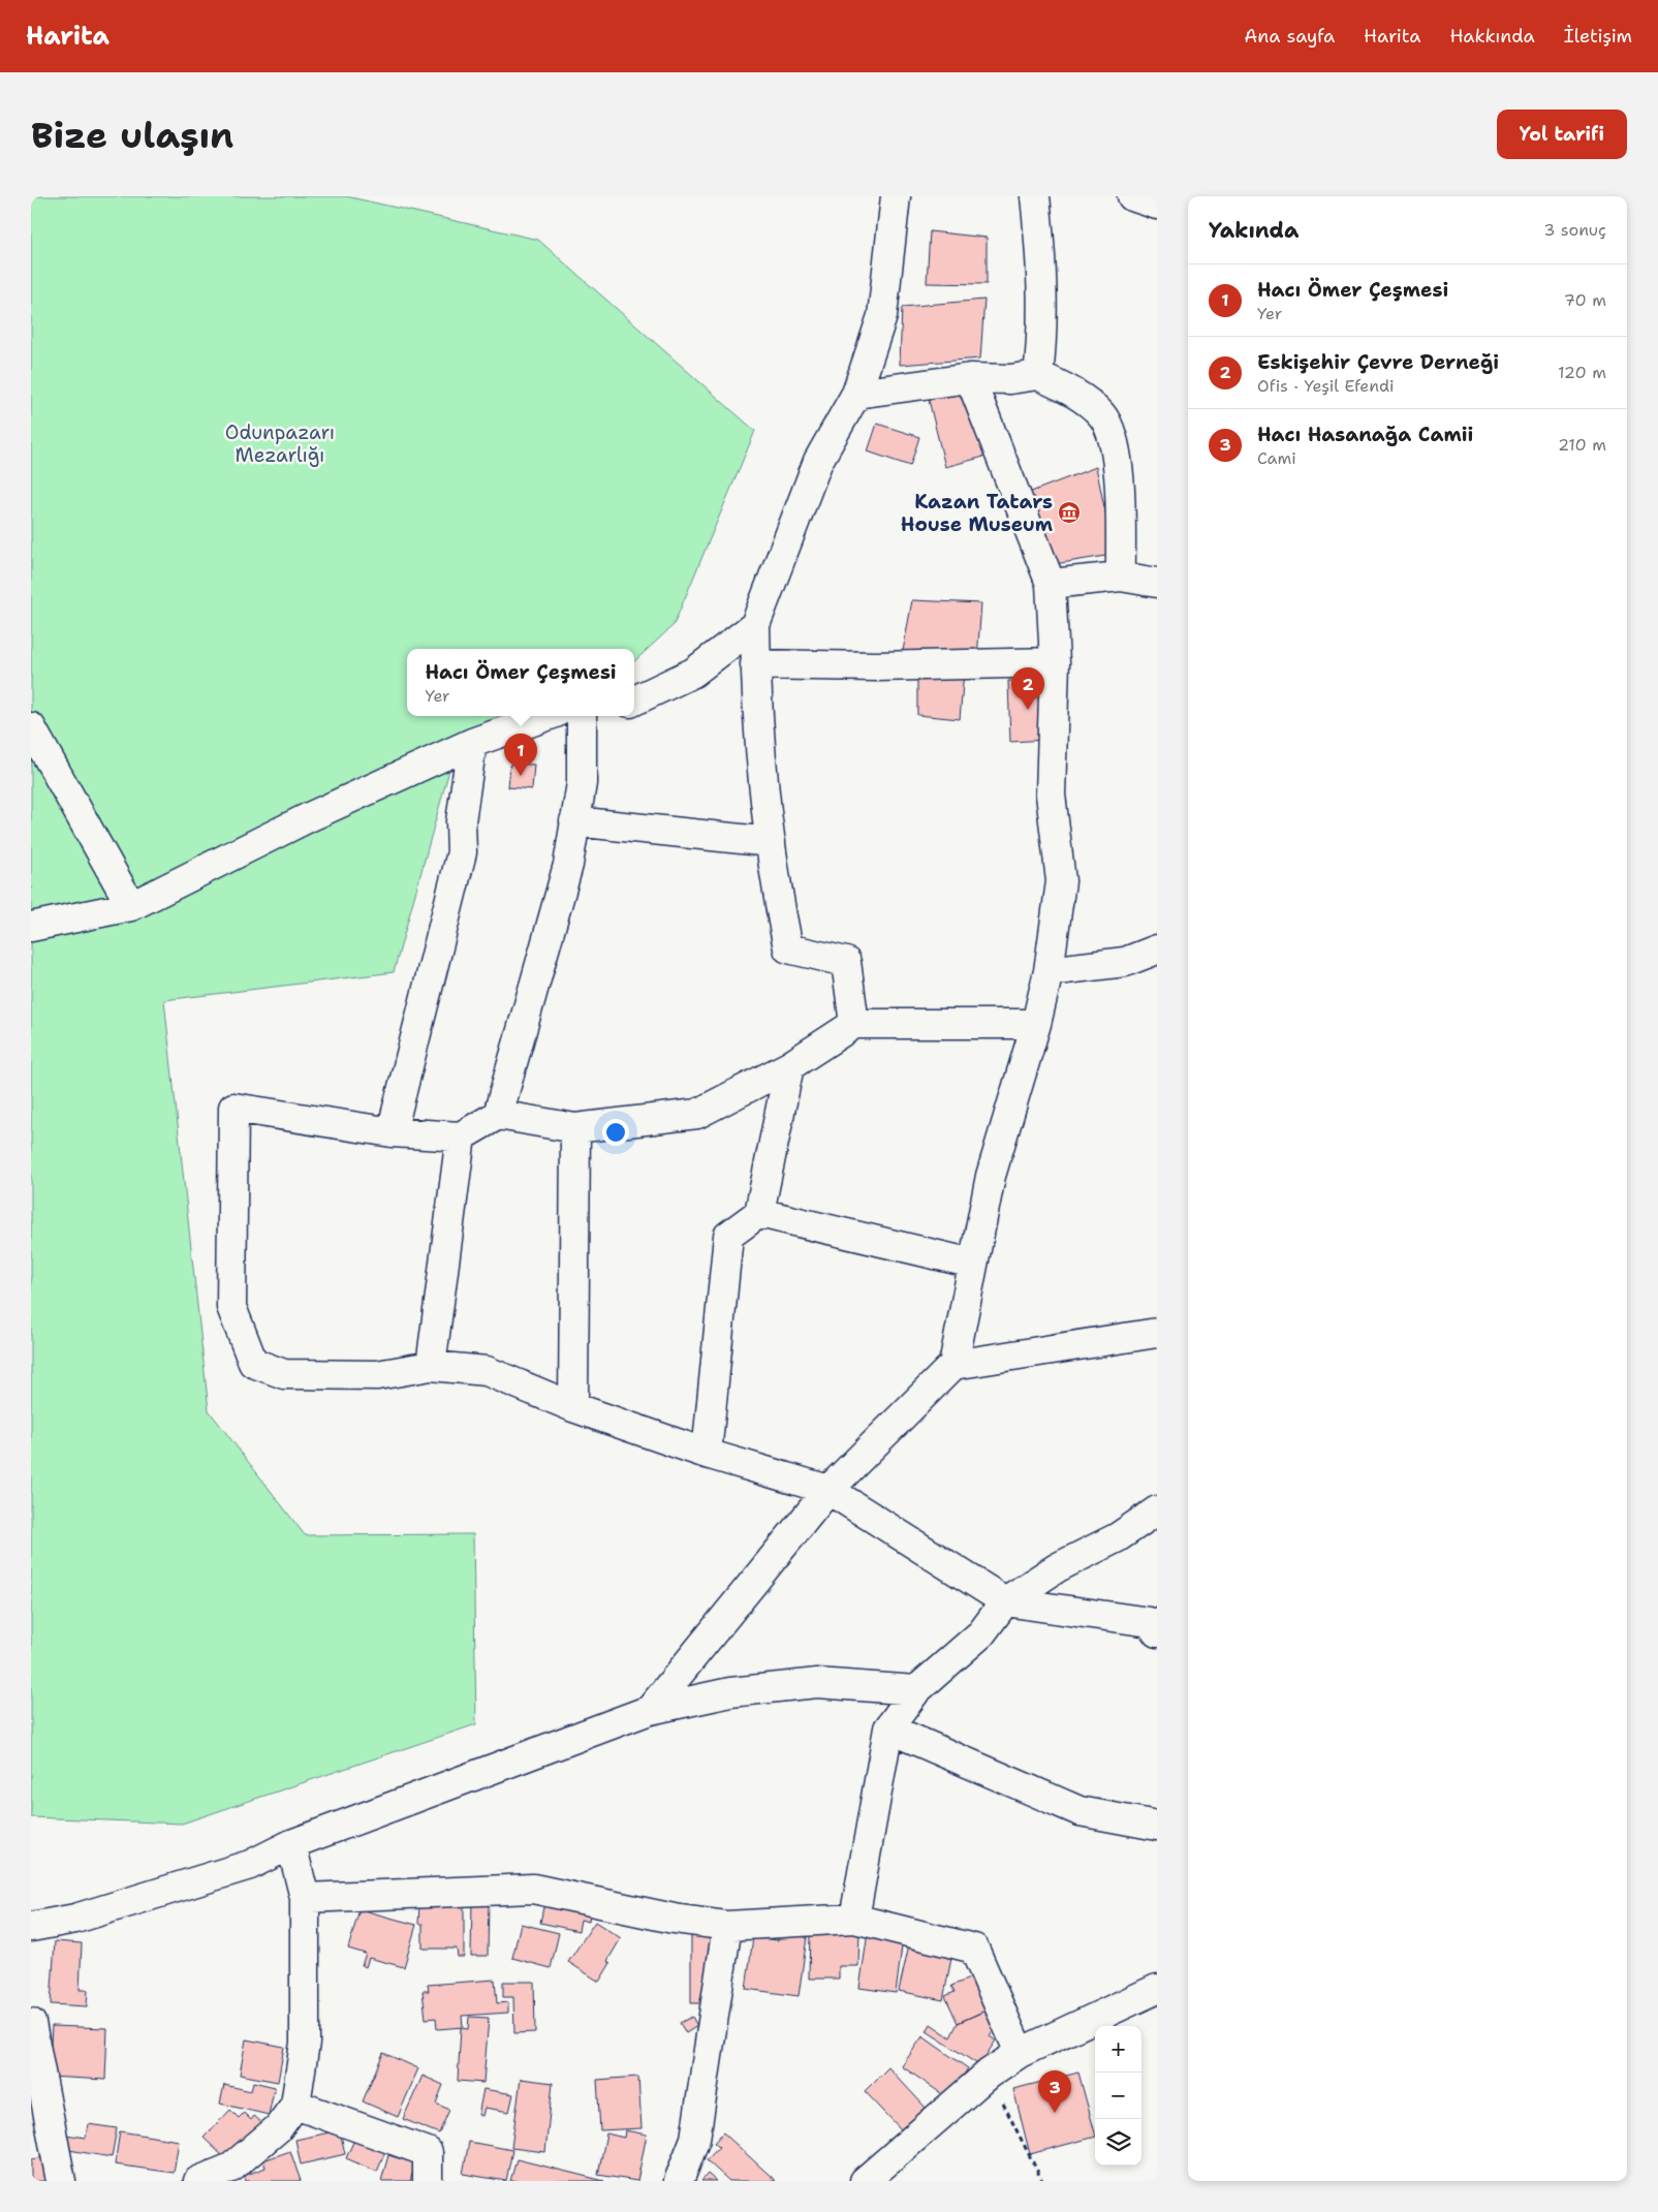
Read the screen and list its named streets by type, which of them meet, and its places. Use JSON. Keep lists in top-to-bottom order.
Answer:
{
  "parks": ["Odunpazarı Mezarlığı"],
  "places": {
    "museum": ["Kazan Tatars House Museum"]
  },
  "page": {
    "header": "Harita",
    "nav": [
      "Ana sayfa",
      "Harita",
      "Hakkında",
      "İletişim"
    ],
    "buttons": "Yol tarifi",
    "title": "Bize ulaşın",
    "heading": ["Yakında", "3 sonuç"],
    "list": [
      {
        "mark": "1",
        "name": "Hacı Ömer Çeşmesi",
        "note": "Yer",
        "value": "70 m"
      },
      {
        "mark": "2",
        "name": "Eskişehir Çevre Derneği",
        "note": "Ofis · Yeşil Efendi",
        "value": "120 m"
      },
      {
        "mark": "3",
        "name": "Hacı Hasanağa Camii",
        "note": "Cami",
        "value": "210 m"
      }
    ],
    "popup": ["Hacı Ömer Çeşmesi", "Yer"],
    "pins": ["2", "1", "3"],
    "map_buttons": ["+", "−"]
  }
}
